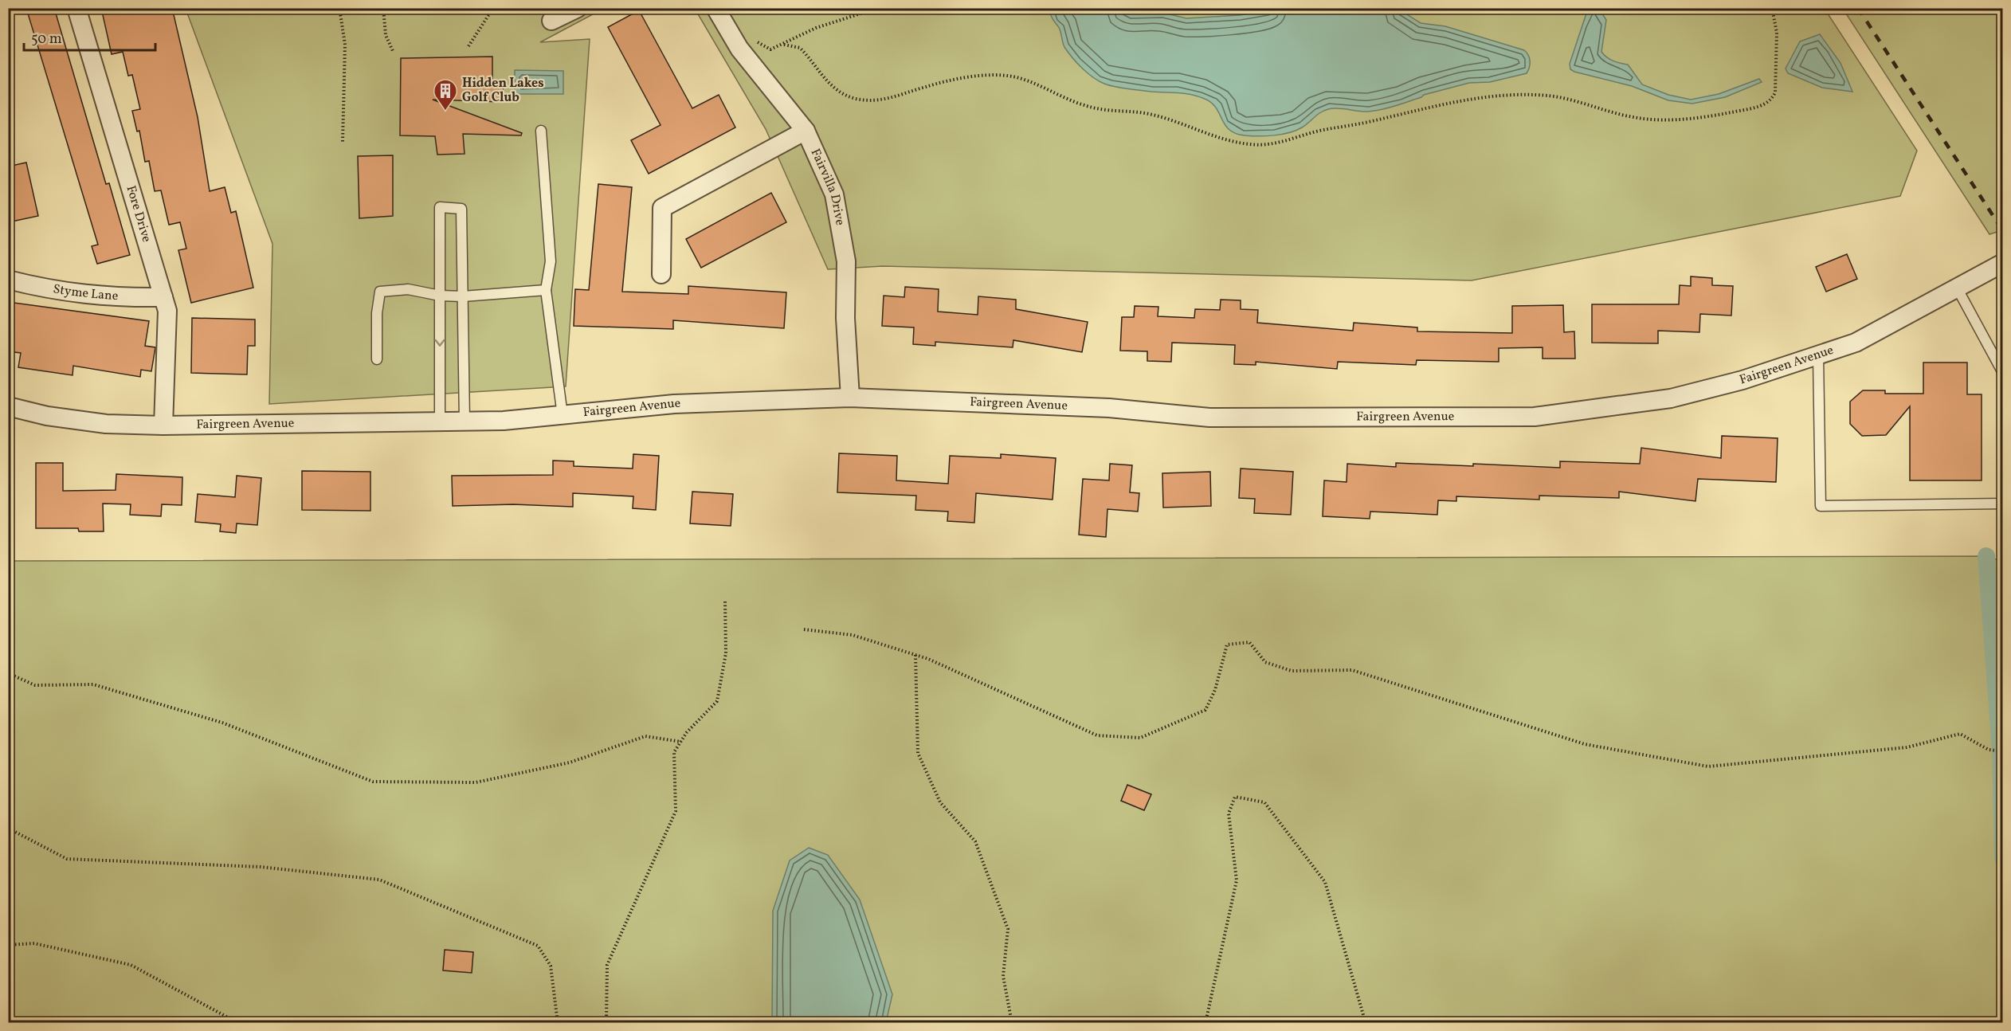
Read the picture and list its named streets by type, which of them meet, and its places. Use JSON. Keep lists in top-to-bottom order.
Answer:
{
  "streets": {
    "street": [
      "Fairvilla Drive",
      "Fore Drive",
      "Styme Lane",
      "Fairgreen Avenue"
    ]
  },
  "crossings": [
    ["Fairvilla Drive", "Fairgreen Avenue"],
    ["Fore Drive", "Styme Lane"],
    ["Fore Drive", "Fairgreen Avenue"]
  ],
  "places": {
    "building": ["Hidden Lakes Golf Club"]
  },
  "scale_bar": "50 m"
}
